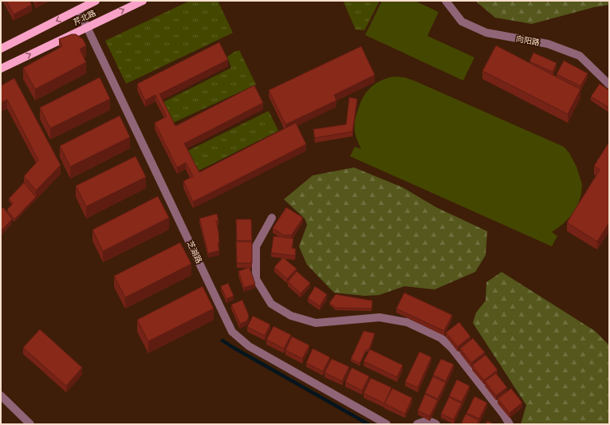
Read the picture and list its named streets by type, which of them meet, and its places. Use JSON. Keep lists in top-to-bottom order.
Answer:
{
  "streets": {
    "main road": ["芹北路"],
    "street": ["向阳路", "芝湖路"]
  },
  "crossings": [
    ["芹北路", "芝湖路"]
  ]
}
